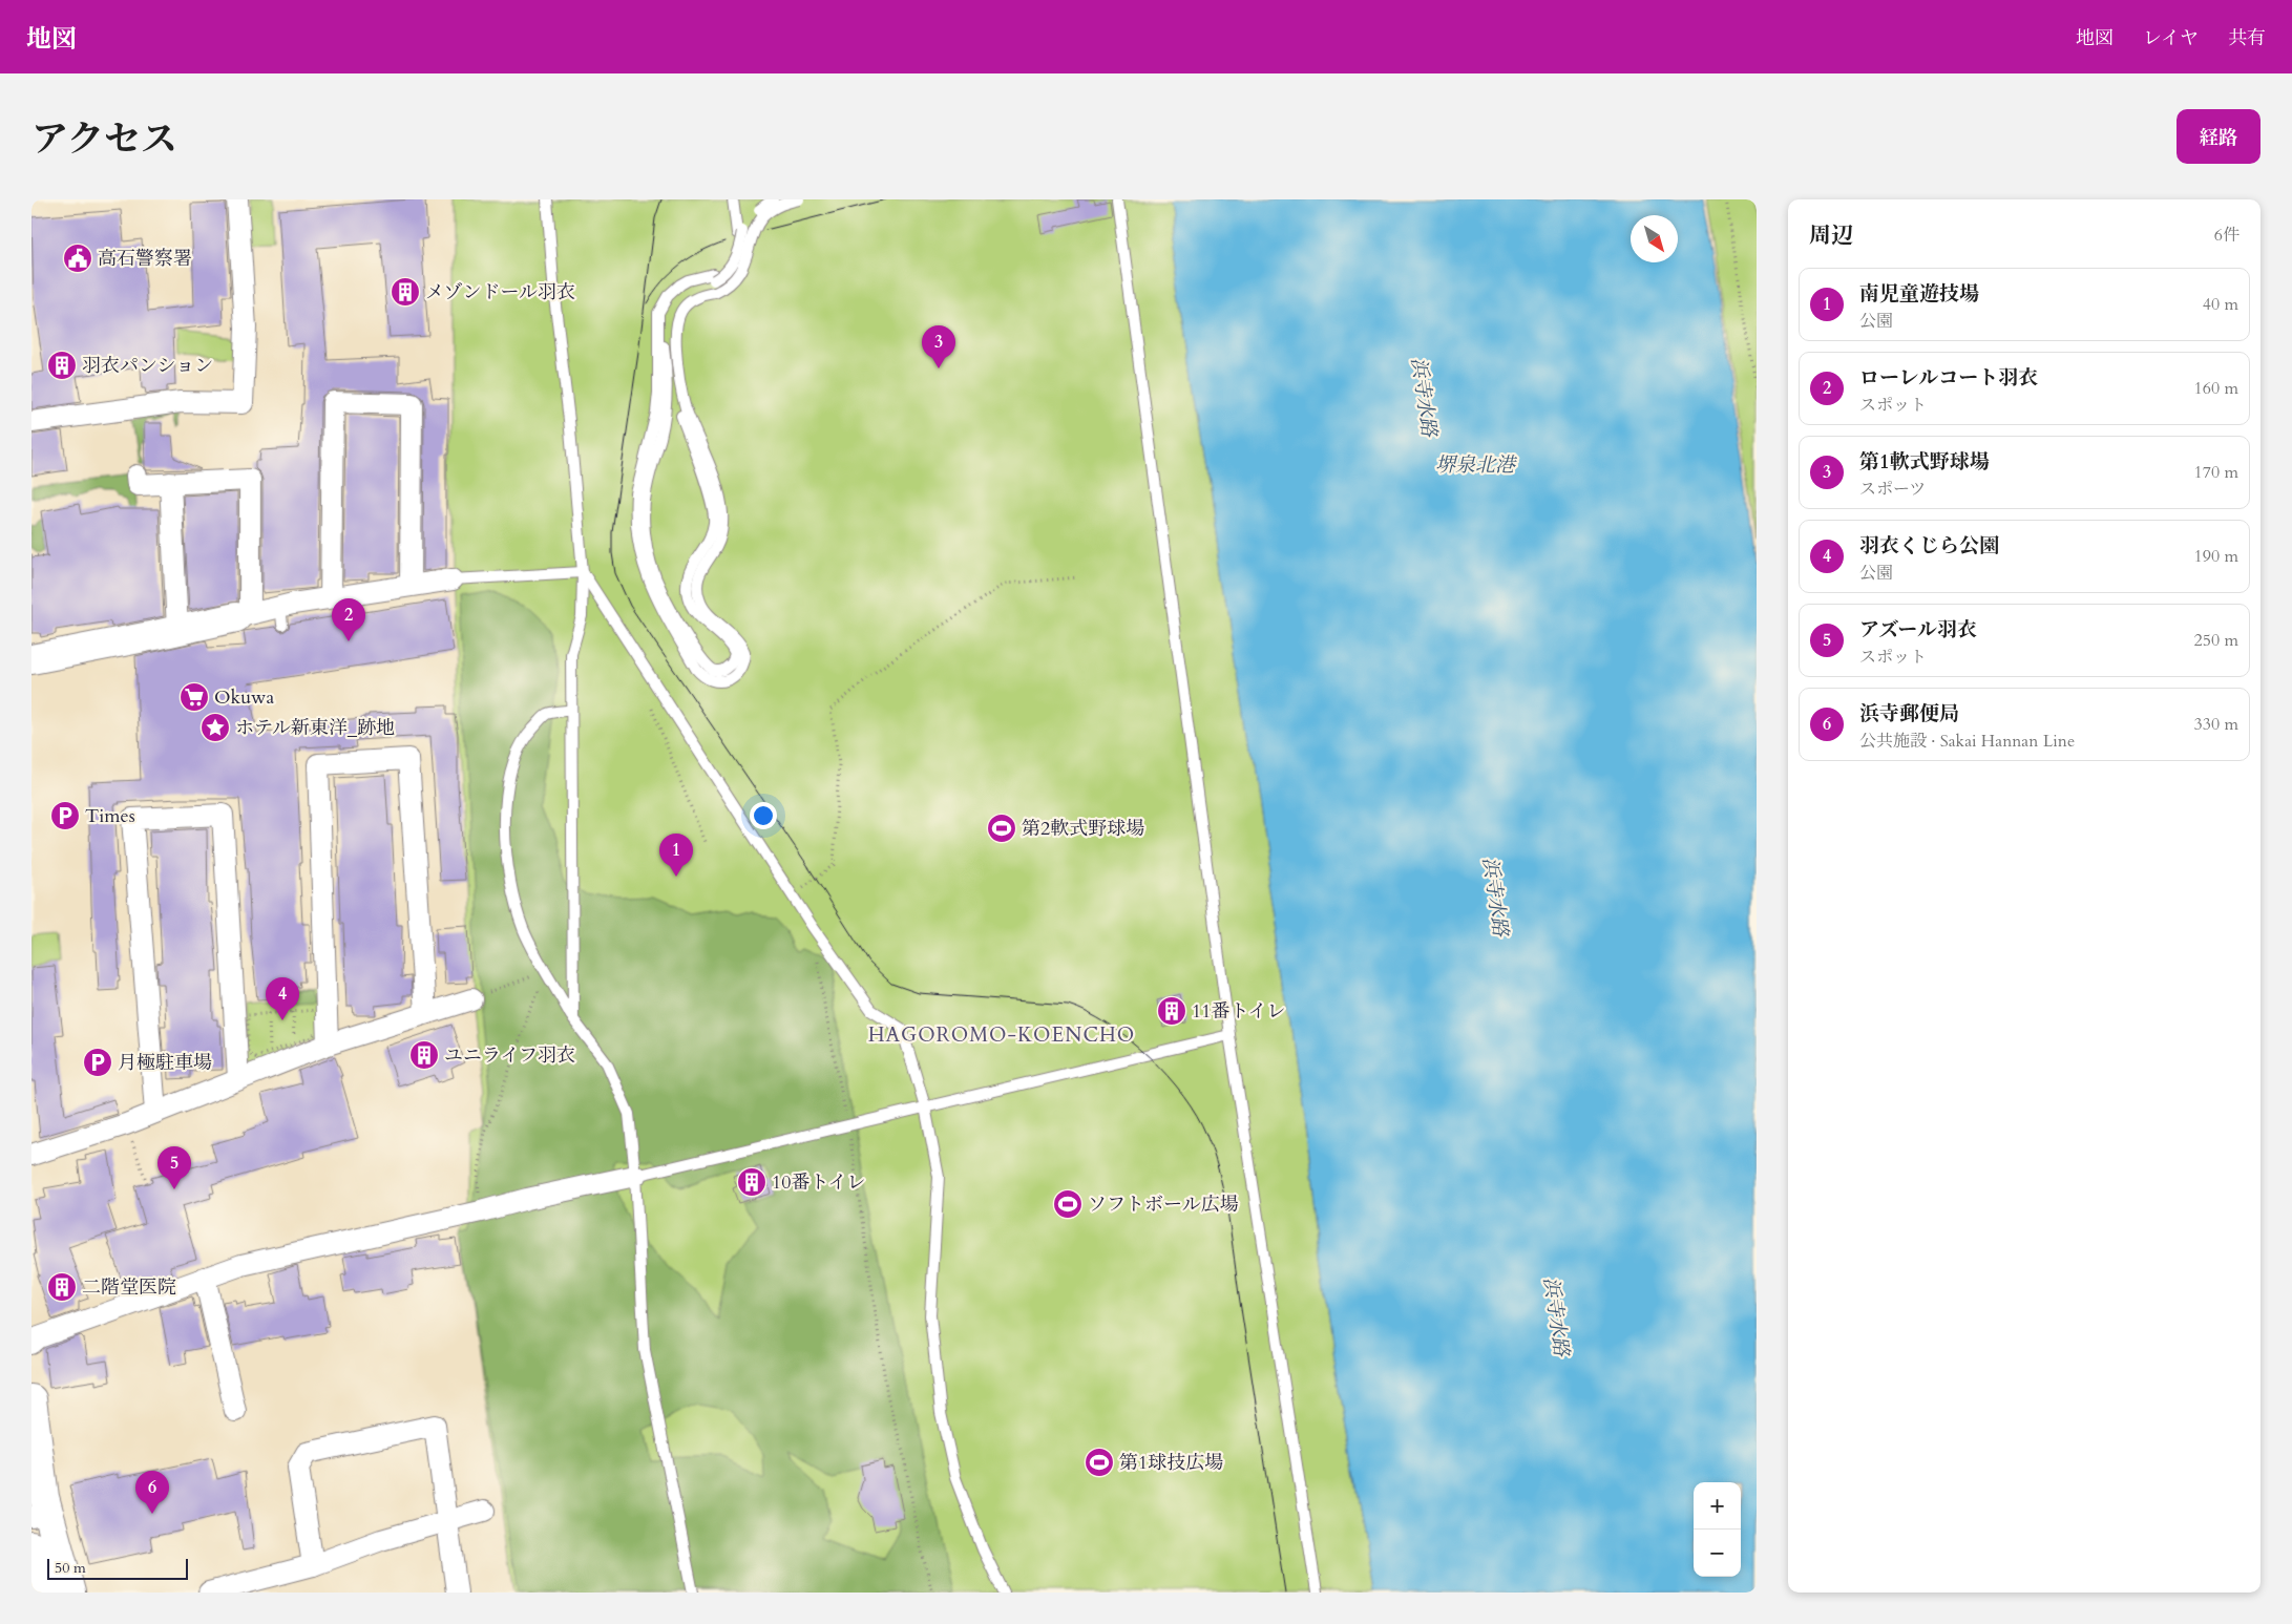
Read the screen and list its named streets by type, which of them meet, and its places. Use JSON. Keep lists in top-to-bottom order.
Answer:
{
  "districts": ["HAGOROMO-KOENCHO"],
  "water": ["浜寺水路", "堺泉北港"],
  "places": {
    "public building": ["高石警察署"],
    "building": [
      "メゾンドール羽衣",
      "羽衣パンション",
      "11番トイレ",
      "ユニライフ羽衣",
      "10番トイレ",
      "二階堂医院"
    ],
    "supermarket": ["Okuwa"],
    "place": ["ホテル新東洋_跡地"],
    "parking": ["Times", "月極駐車場"],
    "sports": ["第2軟式野球場", "ソフトボール広場", "第1球技広場"]
  },
  "scale_bar": "50 m",
  "north": "bottom right",
  "page": {
    "header": "地図",
    "nav": ["地図", "レイヤ", "共有"],
    "title": "アクセス",
    "buttons": "経路",
    "heading": ["周辺", "6件"],
    "list": [
      {
        "mark": "1",
        "name": "南児童遊技場",
        "note": "公園",
        "value": "40 m"
      },
      {
        "mark": "2",
        "name": "ローレルコート羽衣",
        "note": "スポット",
        "value": "160 m"
      },
      {
        "mark": "3",
        "name": "第1軟式野球場",
        "note": "スポーツ",
        "value": "170 m"
      },
      {
        "mark": "4",
        "name": "羽衣くじら公園",
        "note": "公園",
        "value": "190 m"
      },
      {
        "mark": "5",
        "name": "アズール羽衣",
        "note": "スポット",
        "value": "250 m"
      },
      {
        "mark": "6",
        "name": "浜寺郵便局",
        "note": "公共施設 · Sakai Hannan Line",
        "value": "330 m"
      }
    ],
    "pins": [
      "3",
      "2",
      "1",
      "4",
      "5",
      "6"
    ],
    "map_buttons": ["+", "−"],
    "scale": "50 m"
  }
}
